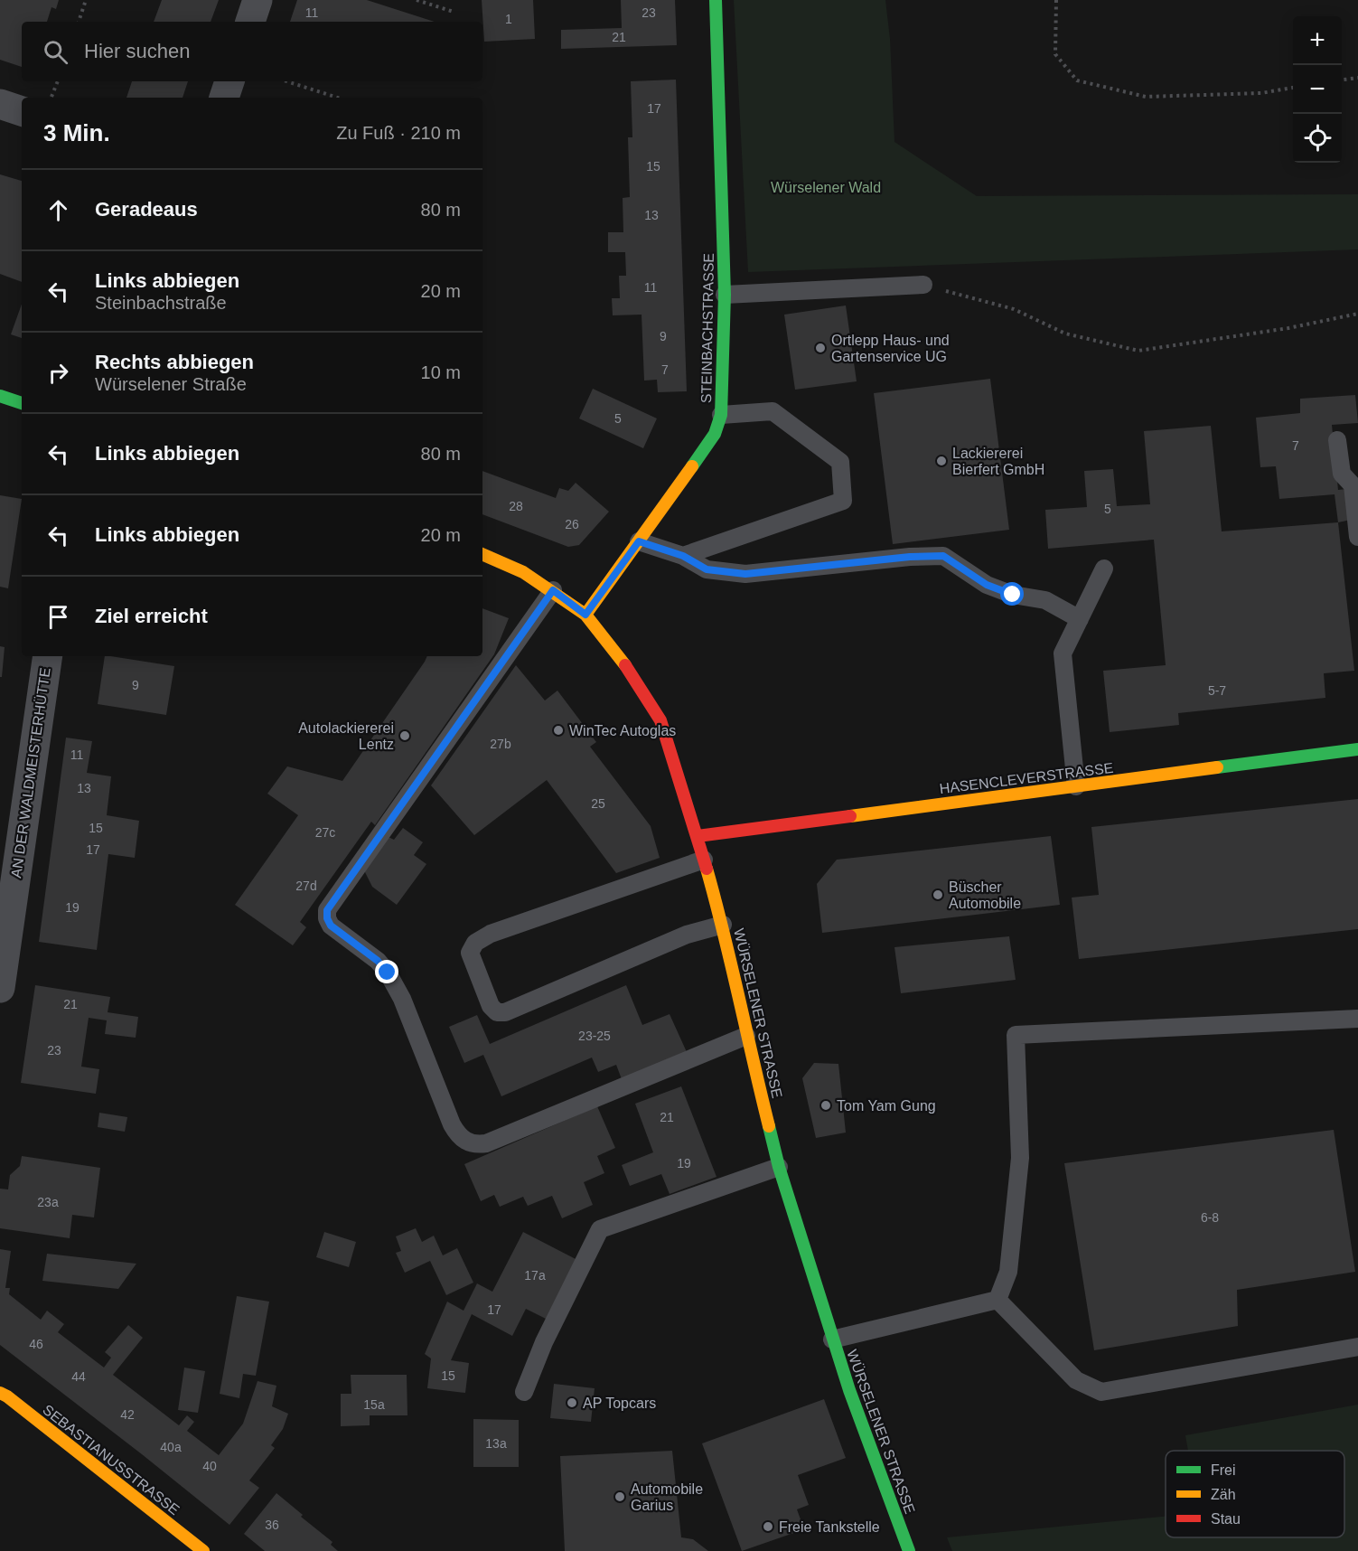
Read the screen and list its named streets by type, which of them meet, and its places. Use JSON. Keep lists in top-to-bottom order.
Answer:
{
  "streets": {
    "main road": [
      "STEINBACHSTRASSE",
      "HASENCLEVERSTRASSE",
      "WÜRSELENER STRASSE",
      "SEBASTIANUSSTRASSE"
    ],
    "street": ["AN DER WALDMEISTERHÜTTE"]
  },
  "crossings": [
    ["STEINBACHSTRASSE", "WÜRSELENER STRASSE"],
    ["HASENCLEVERSTRASSE", "WÜRSELENER STRASSE"]
  ],
  "parks": ["Würselener Wald"],
  "places": [
    "Ortlepp Haus- und Gartenservice UG",
    "Lackiererei Bierfert GmbH",
    "WinTec Autoglas",
    "Autolackiererei Lentz",
    "Büscher Automobile",
    "Tom Yam Gung",
    "AP Topcars",
    "Automobile Garius",
    "Freie Tankstelle"
  ],
  "house_numbers": [
    "11",
    "23",
    "1",
    "21",
    "17",
    "15",
    "13",
    "11",
    "9",
    "7",
    "5",
    "7",
    "28",
    "5",
    "26",
    "9",
    "5-7",
    "27b",
    "11",
    "13",
    "25",
    "15",
    "27c",
    "17",
    "27d",
    "19",
    "21",
    "23-25",
    "23",
    "21",
    "19",
    "23a",
    "6-8",
    "17a",
    "17",
    "46",
    "15",
    "44",
    "15a",
    "42",
    "13a",
    "40a",
    "40",
    "36"
  ],
  "legend": ["Frei", "Zäh", "Stau"],
  "page": {
    "map_buttons": ["+", "−"],
    "search": "Hier suchen",
    "heading": ["3 Min.", "Zu Fuß · 210 m"],
    "list": [
      ["Geradeaus", "80 m"],
      ["Links abbiegen", "Steinbachstraße", "20 m"],
      ["Rechts abbiegen", "Würselener Straße", "10 m"],
      ["Links abbiegen", "80 m"],
      ["Links abbiegen", "20 m"],
      "Ziel erreicht"
    ]
  }
}
